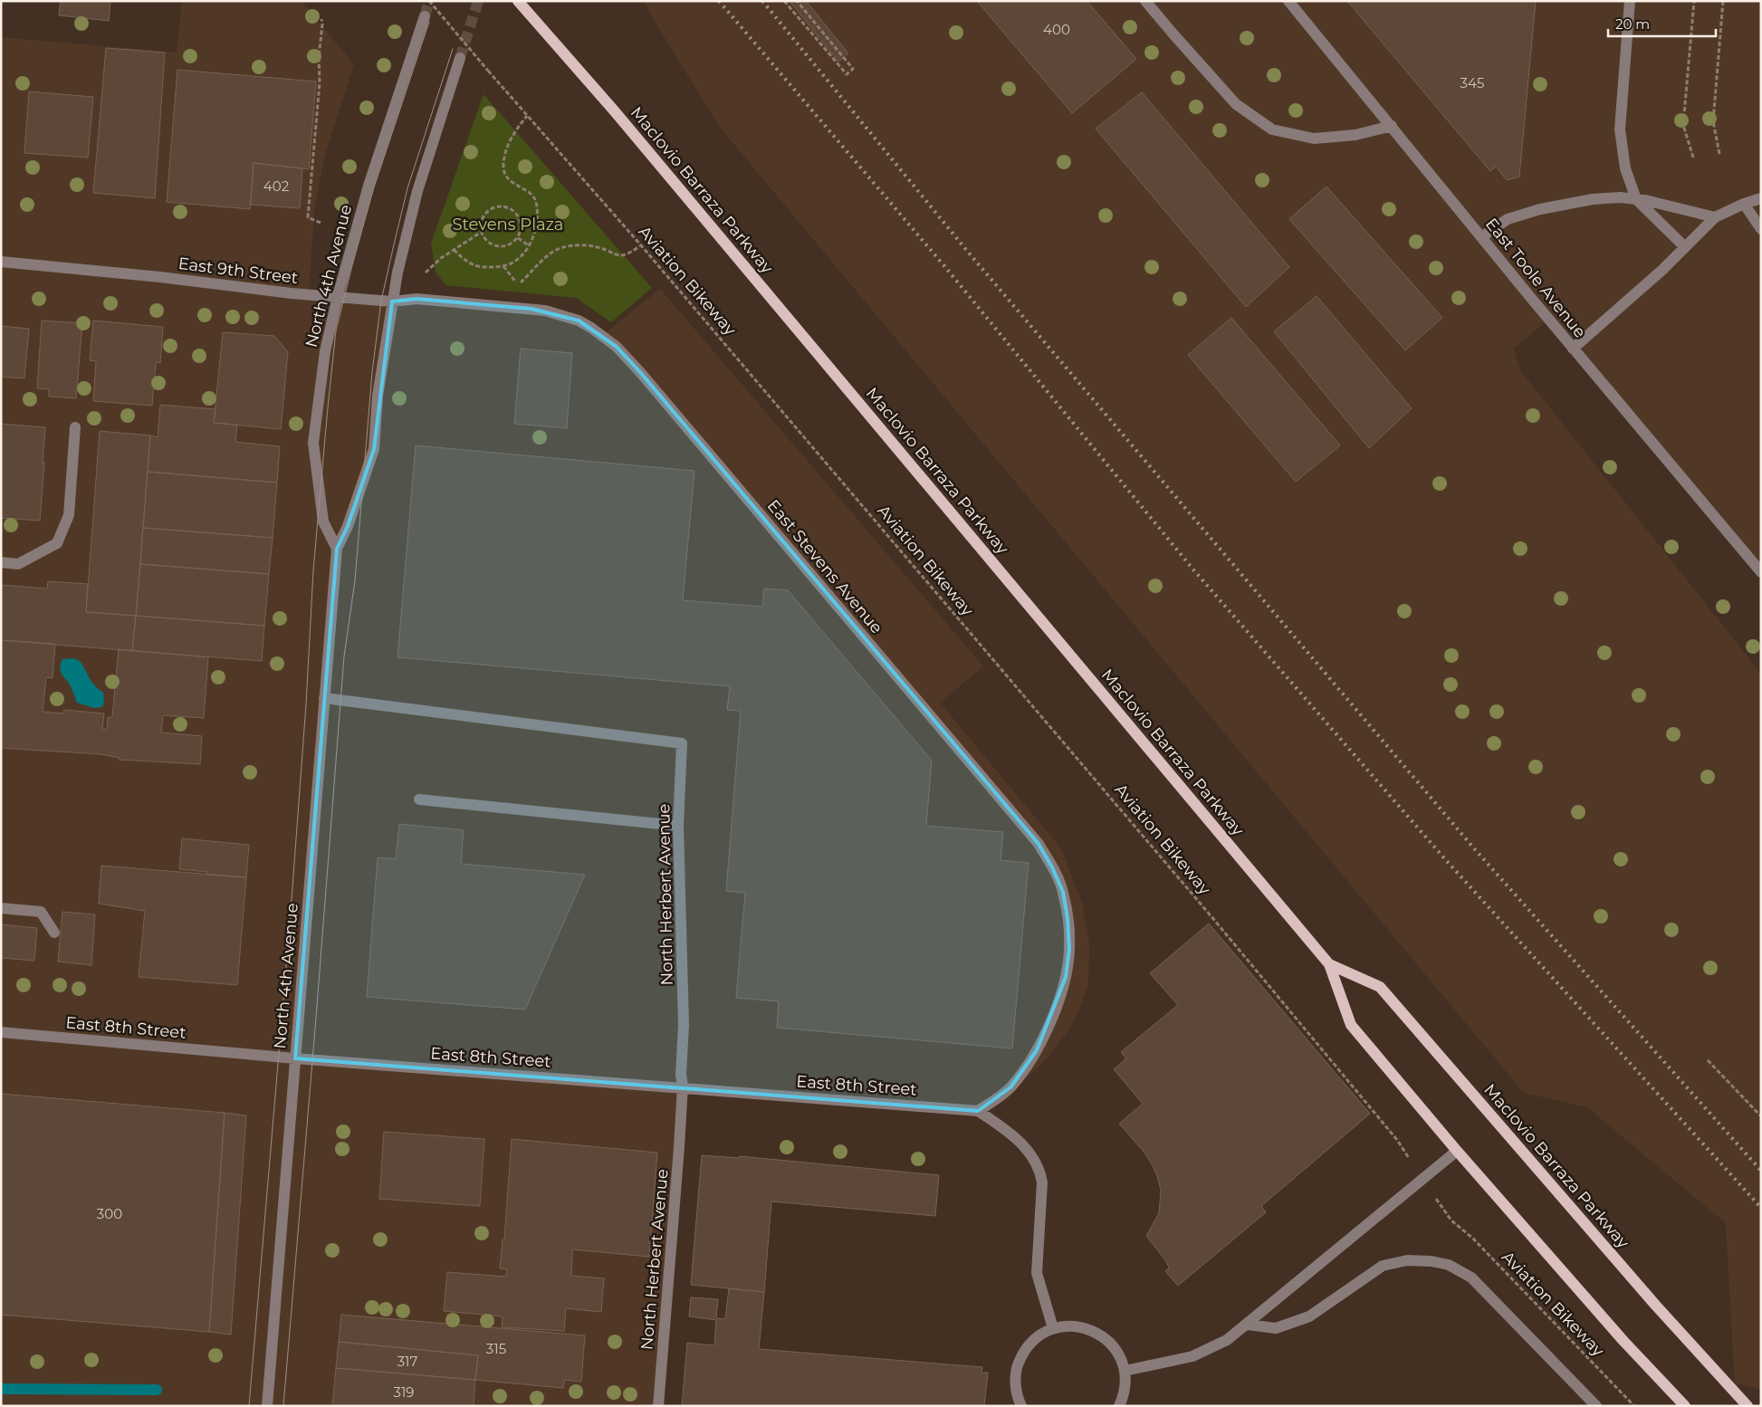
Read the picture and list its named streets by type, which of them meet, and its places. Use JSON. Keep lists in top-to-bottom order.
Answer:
{
  "streets": {
    "main road": ["Maclovio Barraza Parkway"],
    "street": [
      "East 9th Street",
      "North 4th Avenue",
      "East Toole Avenue",
      "East Stevens Avenue",
      "North Herbert Avenue",
      "East 8th Street"
    ],
    "path": ["Aviation Bikeway"]
  },
  "crossings": [
    ["East 9th Street", "North 4th Avenue"],
    ["East 9th Street", "East Stevens Avenue"],
    ["North 4th Avenue", "North Herbert Avenue"],
    ["North 4th Avenue", "East 8th Street"],
    ["East Stevens Avenue", "East 8th Street"],
    ["North Herbert Avenue", "East 8th Street"]
  ],
  "parks": ["Stevens Plaza"],
  "house_numbers": [
    "400",
    "345",
    "402",
    "300",
    "315",
    "317",
    "319"
  ],
  "scale_bar": "20 m"
}
